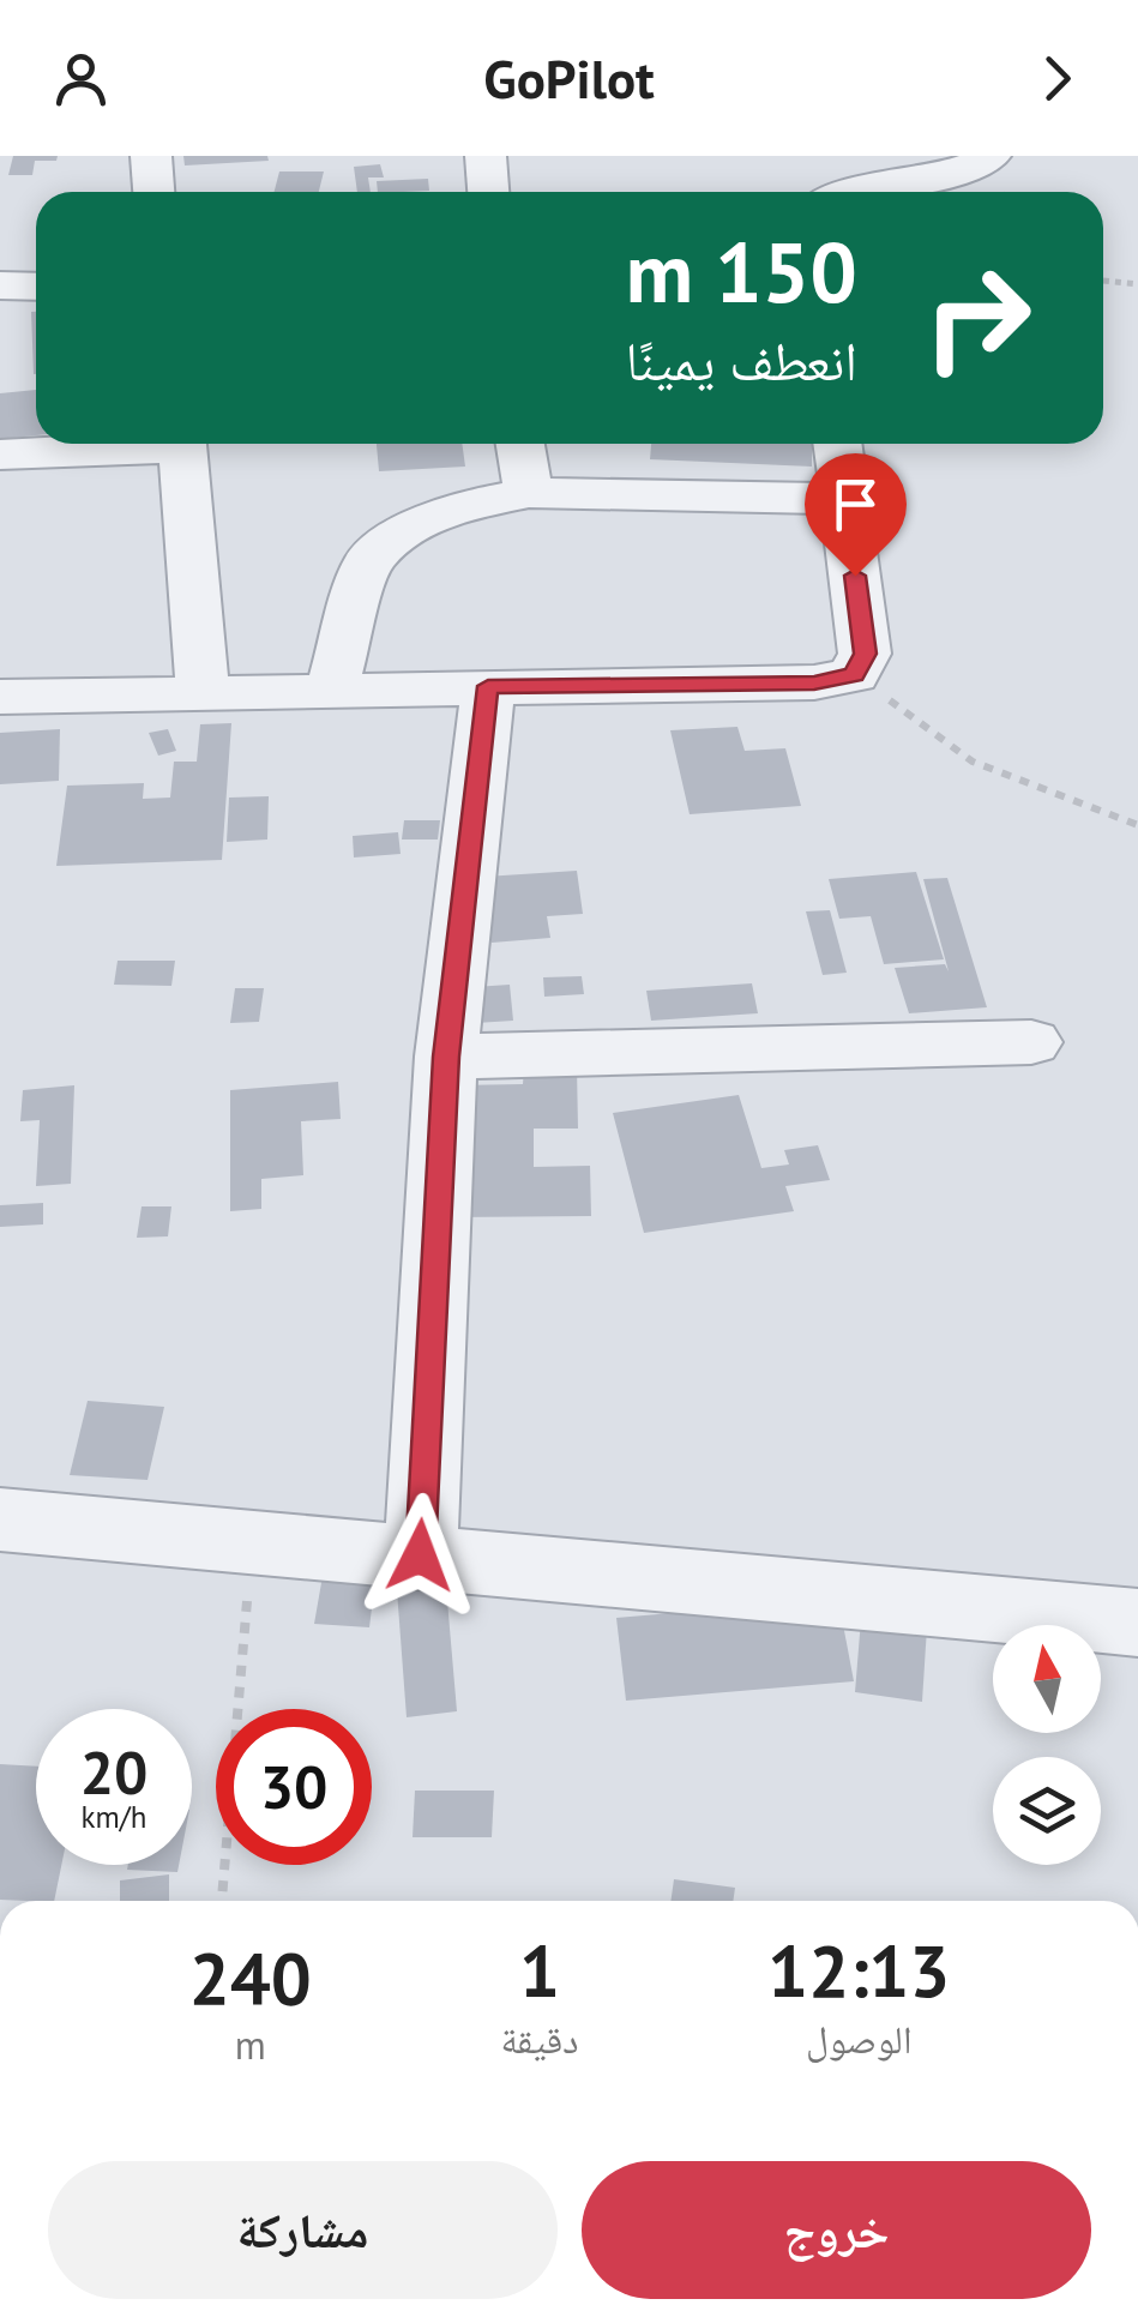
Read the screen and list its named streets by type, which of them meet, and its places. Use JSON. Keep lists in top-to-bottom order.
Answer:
{
  "north": "top",
  "page": {
    "header": "GoPilot",
    "turn": ["150 m", "انعطف يمينًا"],
    "speed": "20 km/h",
    "limit": "30",
    "eta": [
      "12:13",
      "الوصول",
      "1",
      "دقيقة",
      "240",
      "m"
    ],
    "buttons": ["خروج", "مشاركة"]
  }
}
